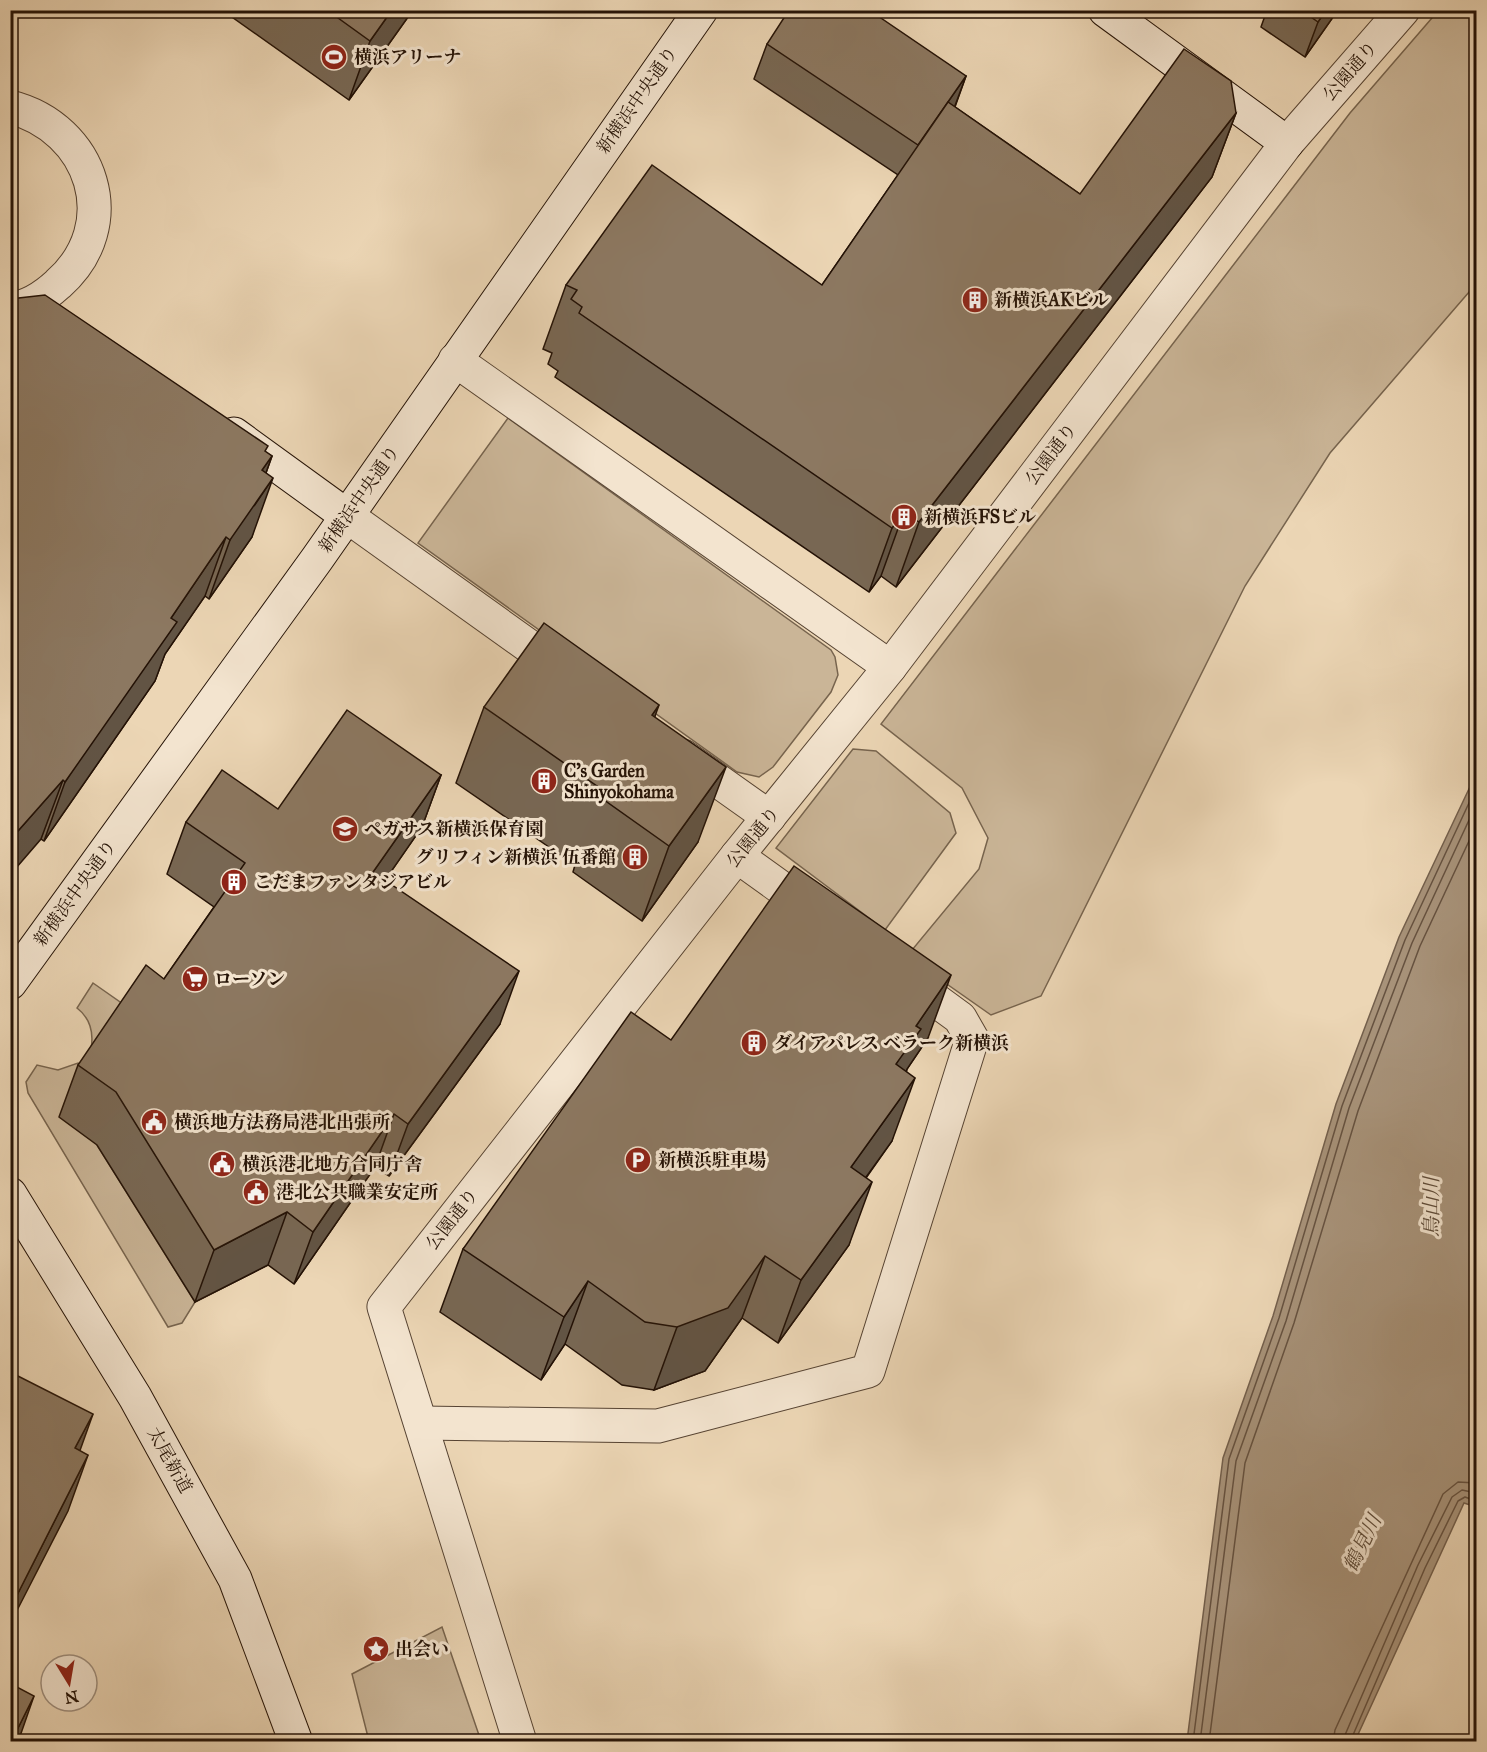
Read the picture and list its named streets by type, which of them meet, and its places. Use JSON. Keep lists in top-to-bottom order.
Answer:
{
  "streets": {
    "street": ["公園通り", "新横浜中央通り", "太尾新道"]
  },
  "water": ["鳥山川", "鶴見川"],
  "places": {
    "sports": ["横浜アリーナ"],
    "building": [
      "新横浜AKビル",
      "新横浜FSビル",
      "C's Garden Shinyokohama",
      "グリフィン新横浜 伍番館",
      "こだまファンタジアビル",
      "ダイアパレス ベラーク新横浜"
    ],
    "school or university": ["ペガサス新横浜保育園"],
    "supermarket": ["ローソン"],
    "public building": ["横浜地方法務局港北出張所", "横浜港北地方合同庁舎", "港北公共職業安定所"],
    "parking": ["新横浜駐車場"],
    "place": ["出会い"]
  },
  "north": "bottom"
}
